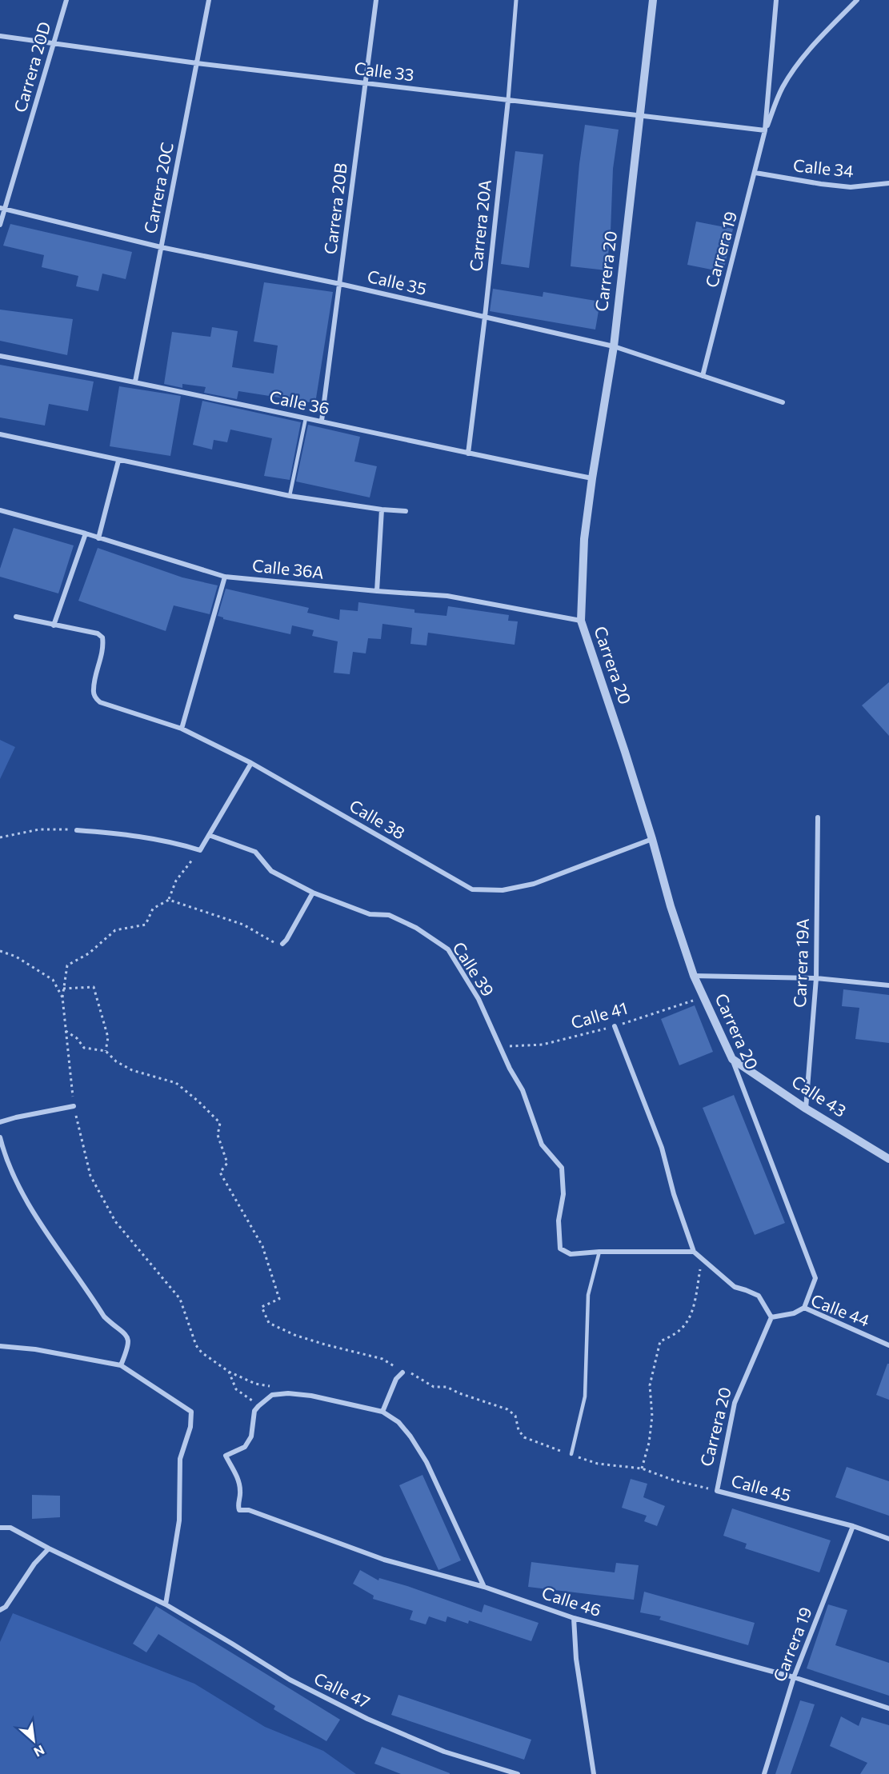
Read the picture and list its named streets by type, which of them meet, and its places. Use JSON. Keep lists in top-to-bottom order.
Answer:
{
  "streets": {
    "street": [
      "Carrera 20D",
      "Calle 33",
      "Calle 34",
      "Carrera 20C",
      "Carrera 20B",
      "Carrera 20A",
      "Carrera 19",
      "Carrera 20",
      "Calle 35",
      "Calle 36",
      "Calle 36A",
      "Calle 38",
      "Carrera 19A",
      "Calle 39",
      "Calle 43",
      "Calle 44",
      "Calle 45",
      "Calle 46",
      "Calle 47"
    ],
    "path": ["Calle 41"]
  },
  "crossings": [
    ["Carrera 20D", "Calle 33"],
    ["Carrera 20D", "Calle 35"],
    ["Calle 33", "Carrera 20C"],
    ["Calle 33", "Carrera 20B"],
    ["Calle 33", "Carrera 20A"],
    ["Calle 33", "Carrera 19"],
    ["Calle 33", "Carrera 20"],
    ["Calle 34", "Carrera 19"],
    ["Carrera 20C", "Calle 35"],
    ["Carrera 20C", "Calle 36"],
    ["Carrera 20B", "Calle 35"],
    ["Carrera 20B", "Calle 36"],
    ["Carrera 20A", "Calle 35"],
    ["Carrera 20A", "Calle 36"],
    ["Carrera 19", "Calle 35"],
    ["Carrera 19", "Calle 45"],
    ["Carrera 19", "Calle 46"],
    ["Carrera 20", "Calle 35"],
    ["Carrera 20", "Calle 36"],
    ["Carrera 20", "Calle 36A"],
    ["Carrera 20", "Calle 38"],
    ["Carrera 20", "Calle 41"],
    ["Carrera 20", "Calle 43"],
    ["Carrera 20", "Calle 44"],
    ["Carrera 20", "Calle 45"],
    ["Carrera 19A", "Calle 43"],
    ["Calle 39", "Calle 41"]
  ],
  "north": "bottom right"
}
